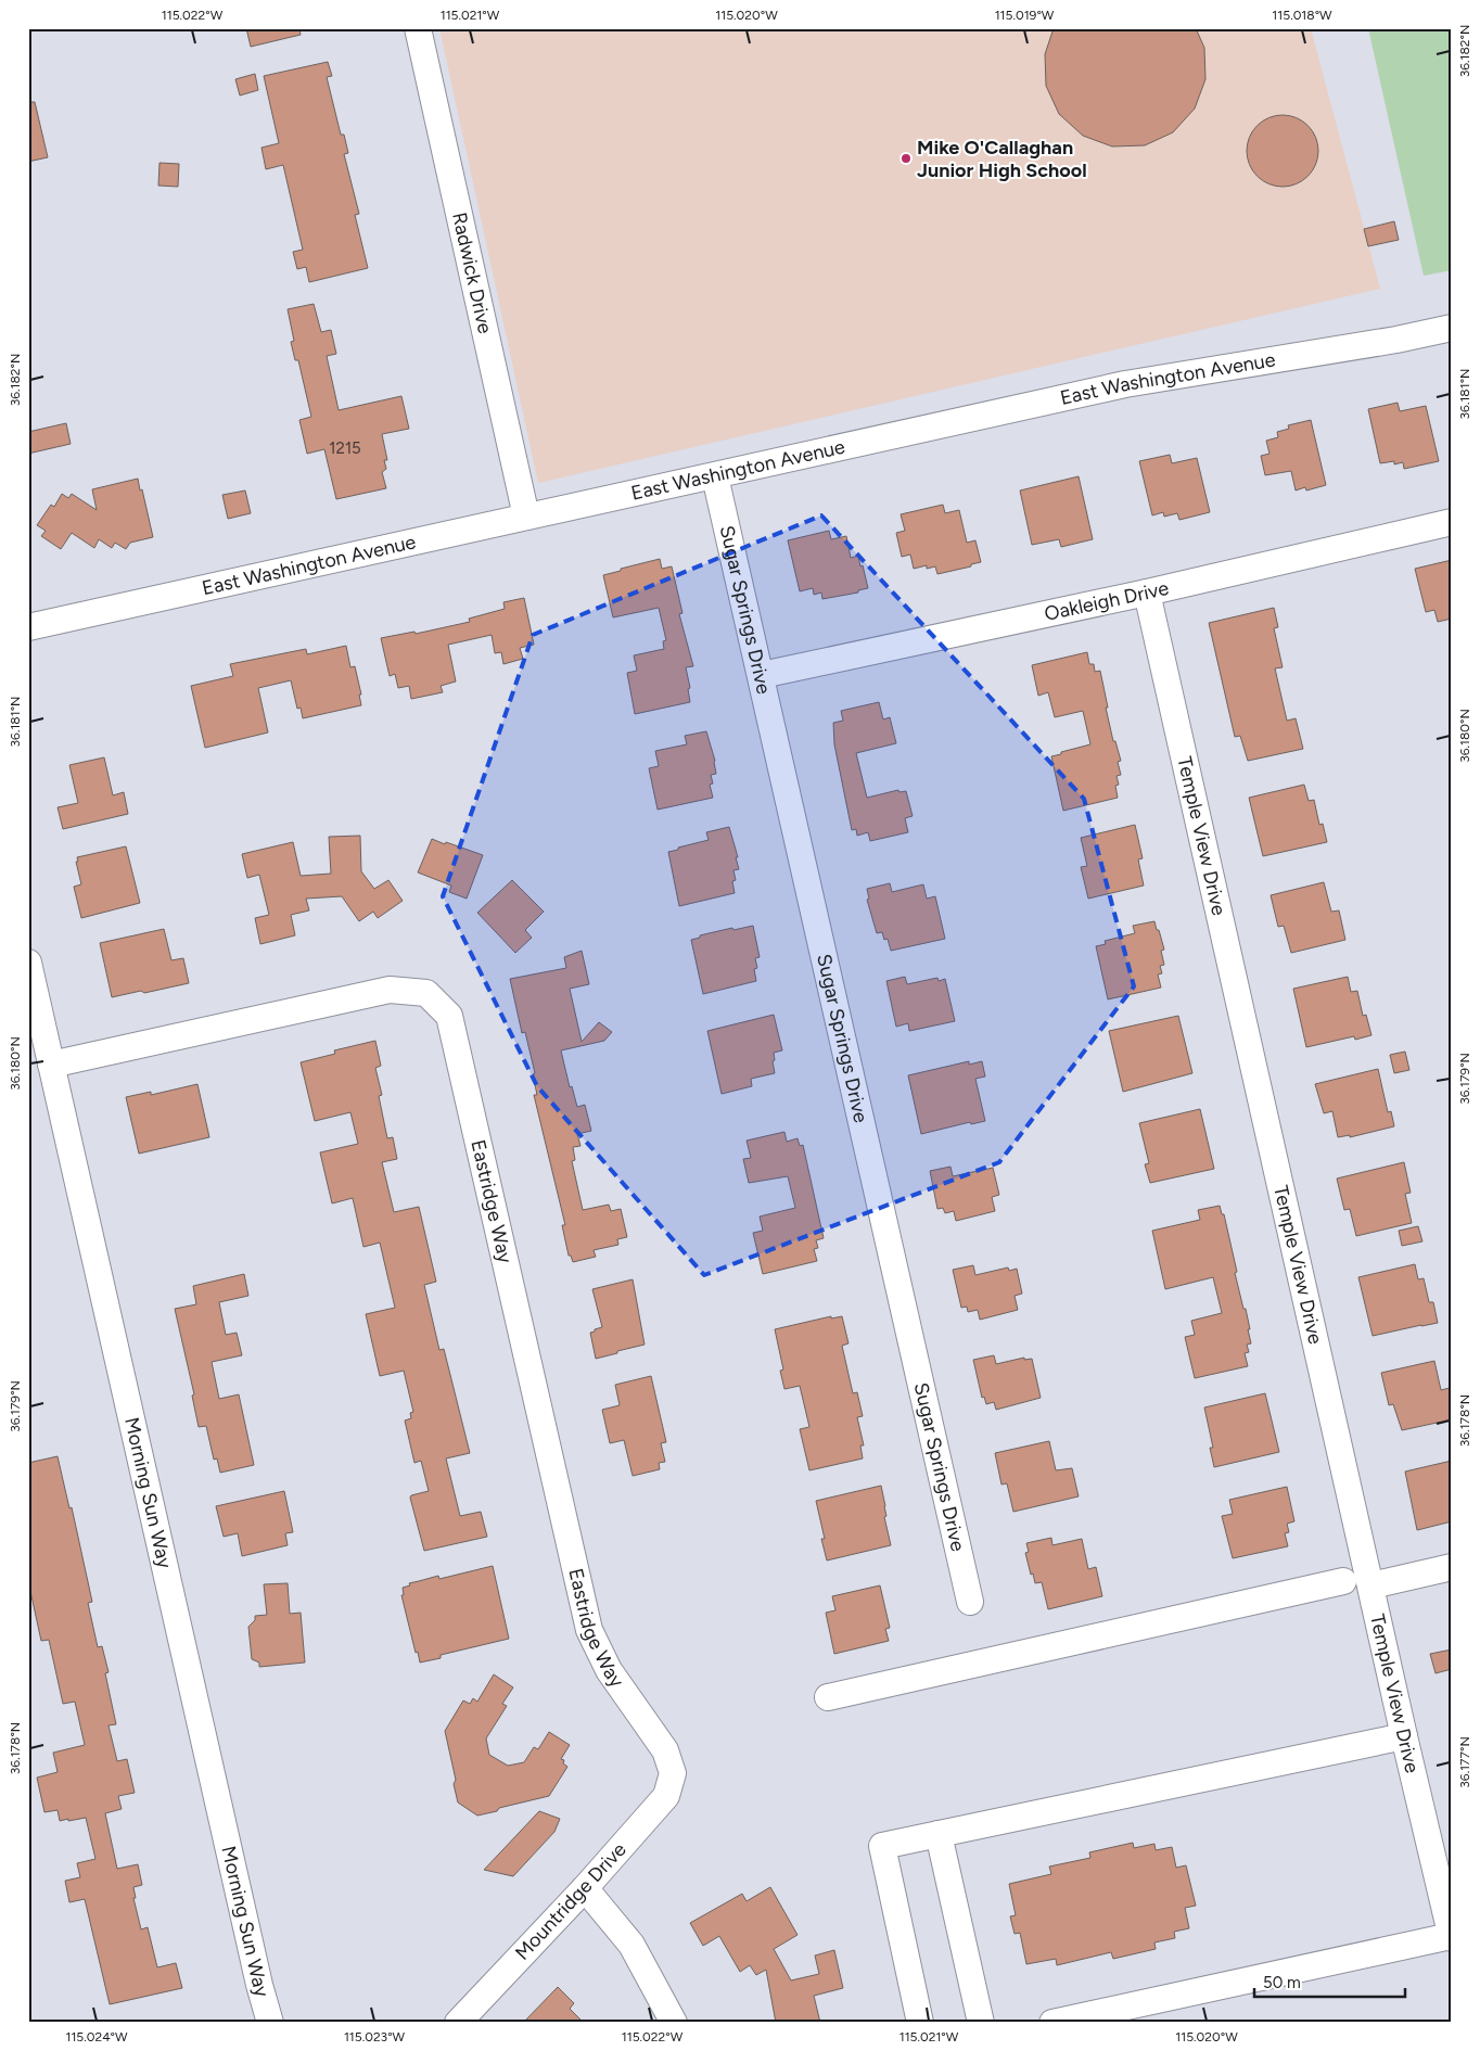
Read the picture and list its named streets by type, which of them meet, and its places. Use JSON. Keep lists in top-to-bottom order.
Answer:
{
  "streets": {
    "street": [
      "Radwick Drive",
      "East Washington Avenue",
      "Oakleigh Drive",
      "Sugar Springs Drive",
      "Temple View Drive",
      "Eastridge Way",
      "Morning Sun Way",
      "Mountridge Drive"
    ]
  },
  "crossings": [
    ["Radwick Drive", "East Washington Avenue"],
    ["East Washington Avenue", "Sugar Springs Drive"],
    ["Oakleigh Drive", "Sugar Springs Drive"],
    ["Oakleigh Drive", "Temple View Drive"],
    ["Eastridge Way", "Morning Sun Way"],
    ["Eastridge Way", "Mountridge Drive"]
  ],
  "places": ["Mike O'Callaghan Junior High School"],
  "house_numbers": ["1215"],
  "scale_bar": "50 m",
  "coordinates": [
    "115.022°W",
    "115.021°W",
    "115.020°W",
    "115.019°W",
    "115.018°W",
    "36.182°N",
    "36.181°N",
    "36.180°N",
    "36.179°N",
    "36.178°N",
    "36.177°N",
    "115.024°W",
    "115.023°W"
  ]
}
